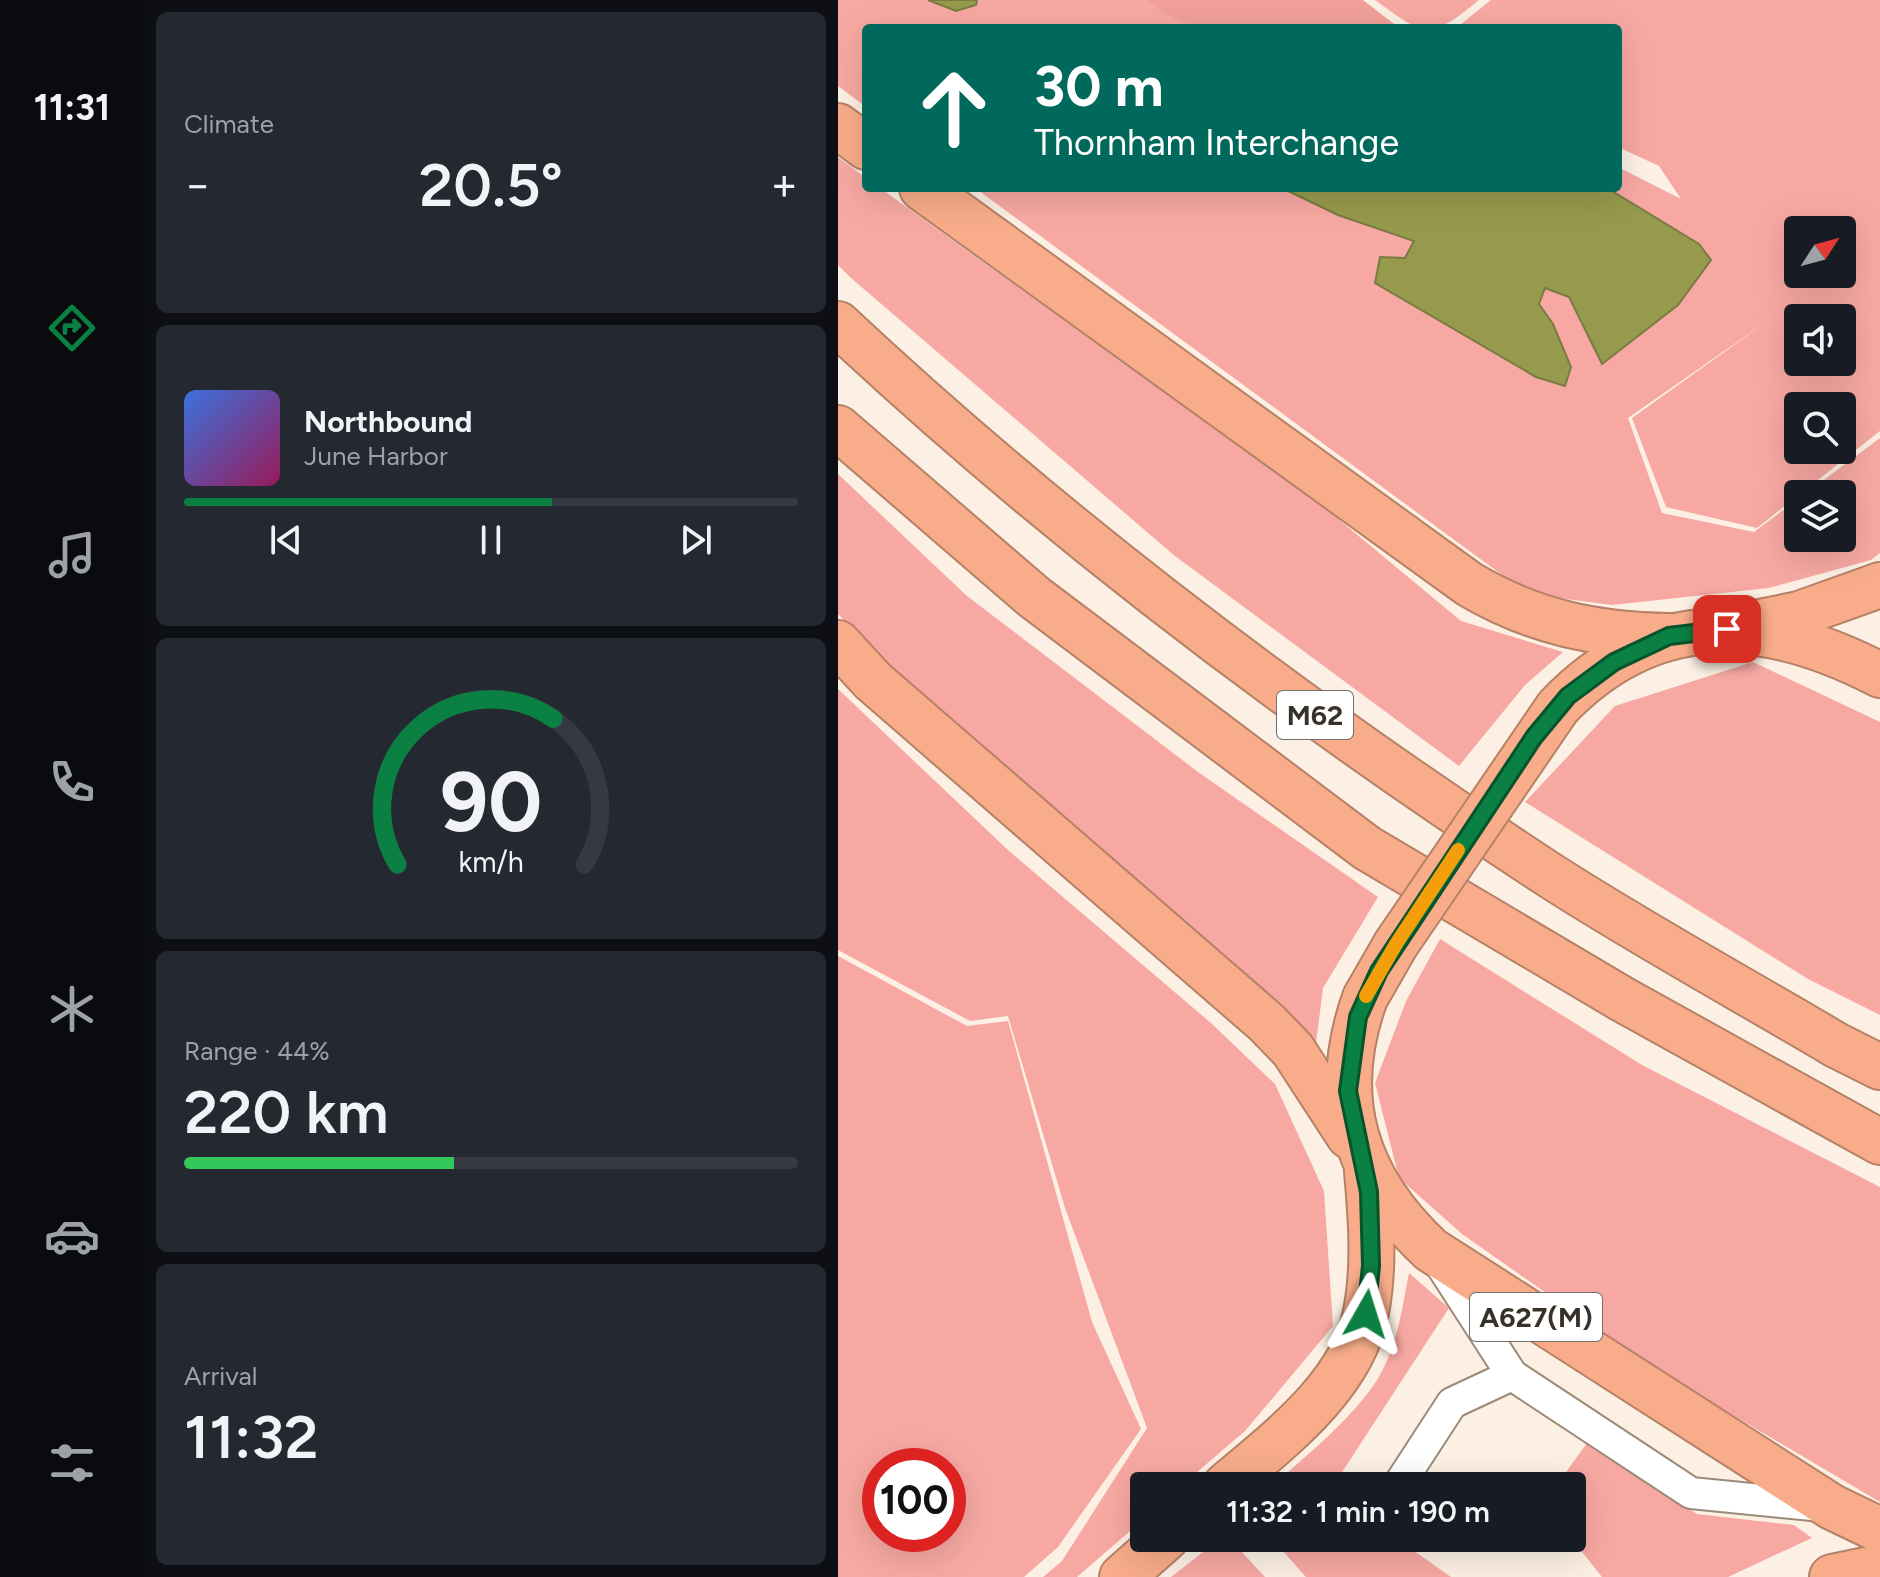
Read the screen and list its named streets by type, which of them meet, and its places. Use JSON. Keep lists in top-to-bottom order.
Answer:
{
  "streets": {
    "highway": ["M62", "A627(M)"]
  },
  "north": "top right",
  "page": {
    "tabs": "11:31",
    "tile": [
      "Climate",
      ["Range · 44%", "220 km"],
      ["Arrival", "11:32"]
    ],
    "turn": ["30 m", "Thornham Interchange"],
    "heat": ["−", "20.5°", "+"],
    "song": ["Northbound", "June Harbor"],
    "limit": "100",
    "trip": "11:32 · 1 min · 190 m",
    "gauge": ["90", "km/h"]
  }
}
